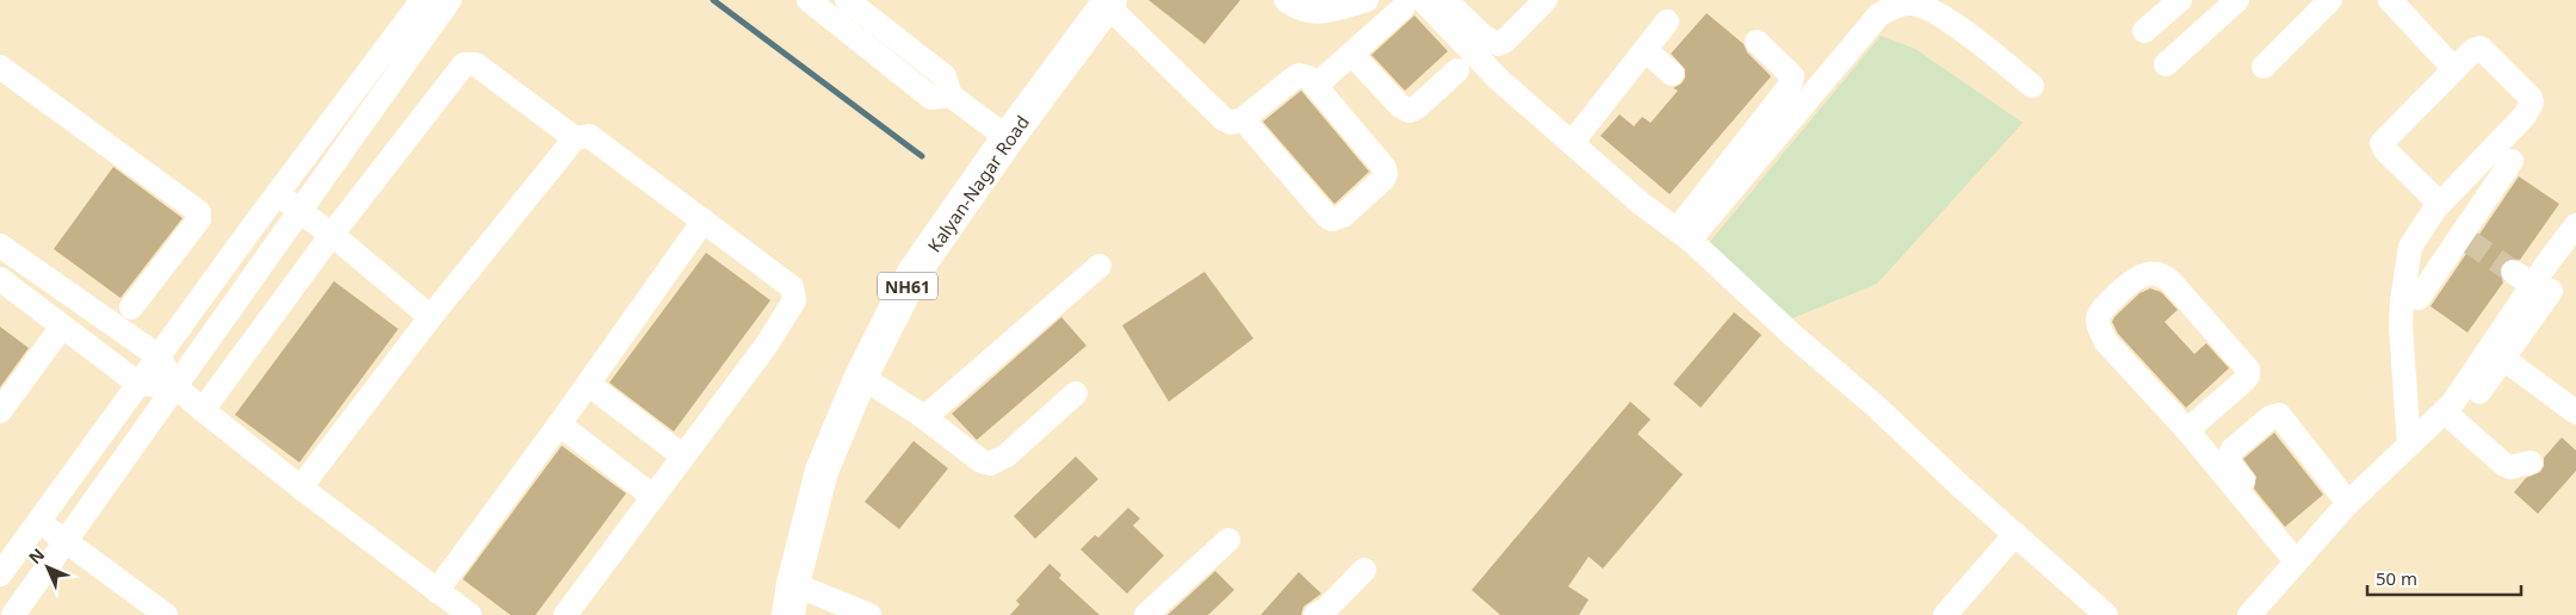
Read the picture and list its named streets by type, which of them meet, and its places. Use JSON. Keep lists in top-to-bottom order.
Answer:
{
  "streets": {
    "highway": ["Kalyan-Nagar Road", "NH61"]
  },
  "scale_bar": "50 m",
  "north": "top left"
}
